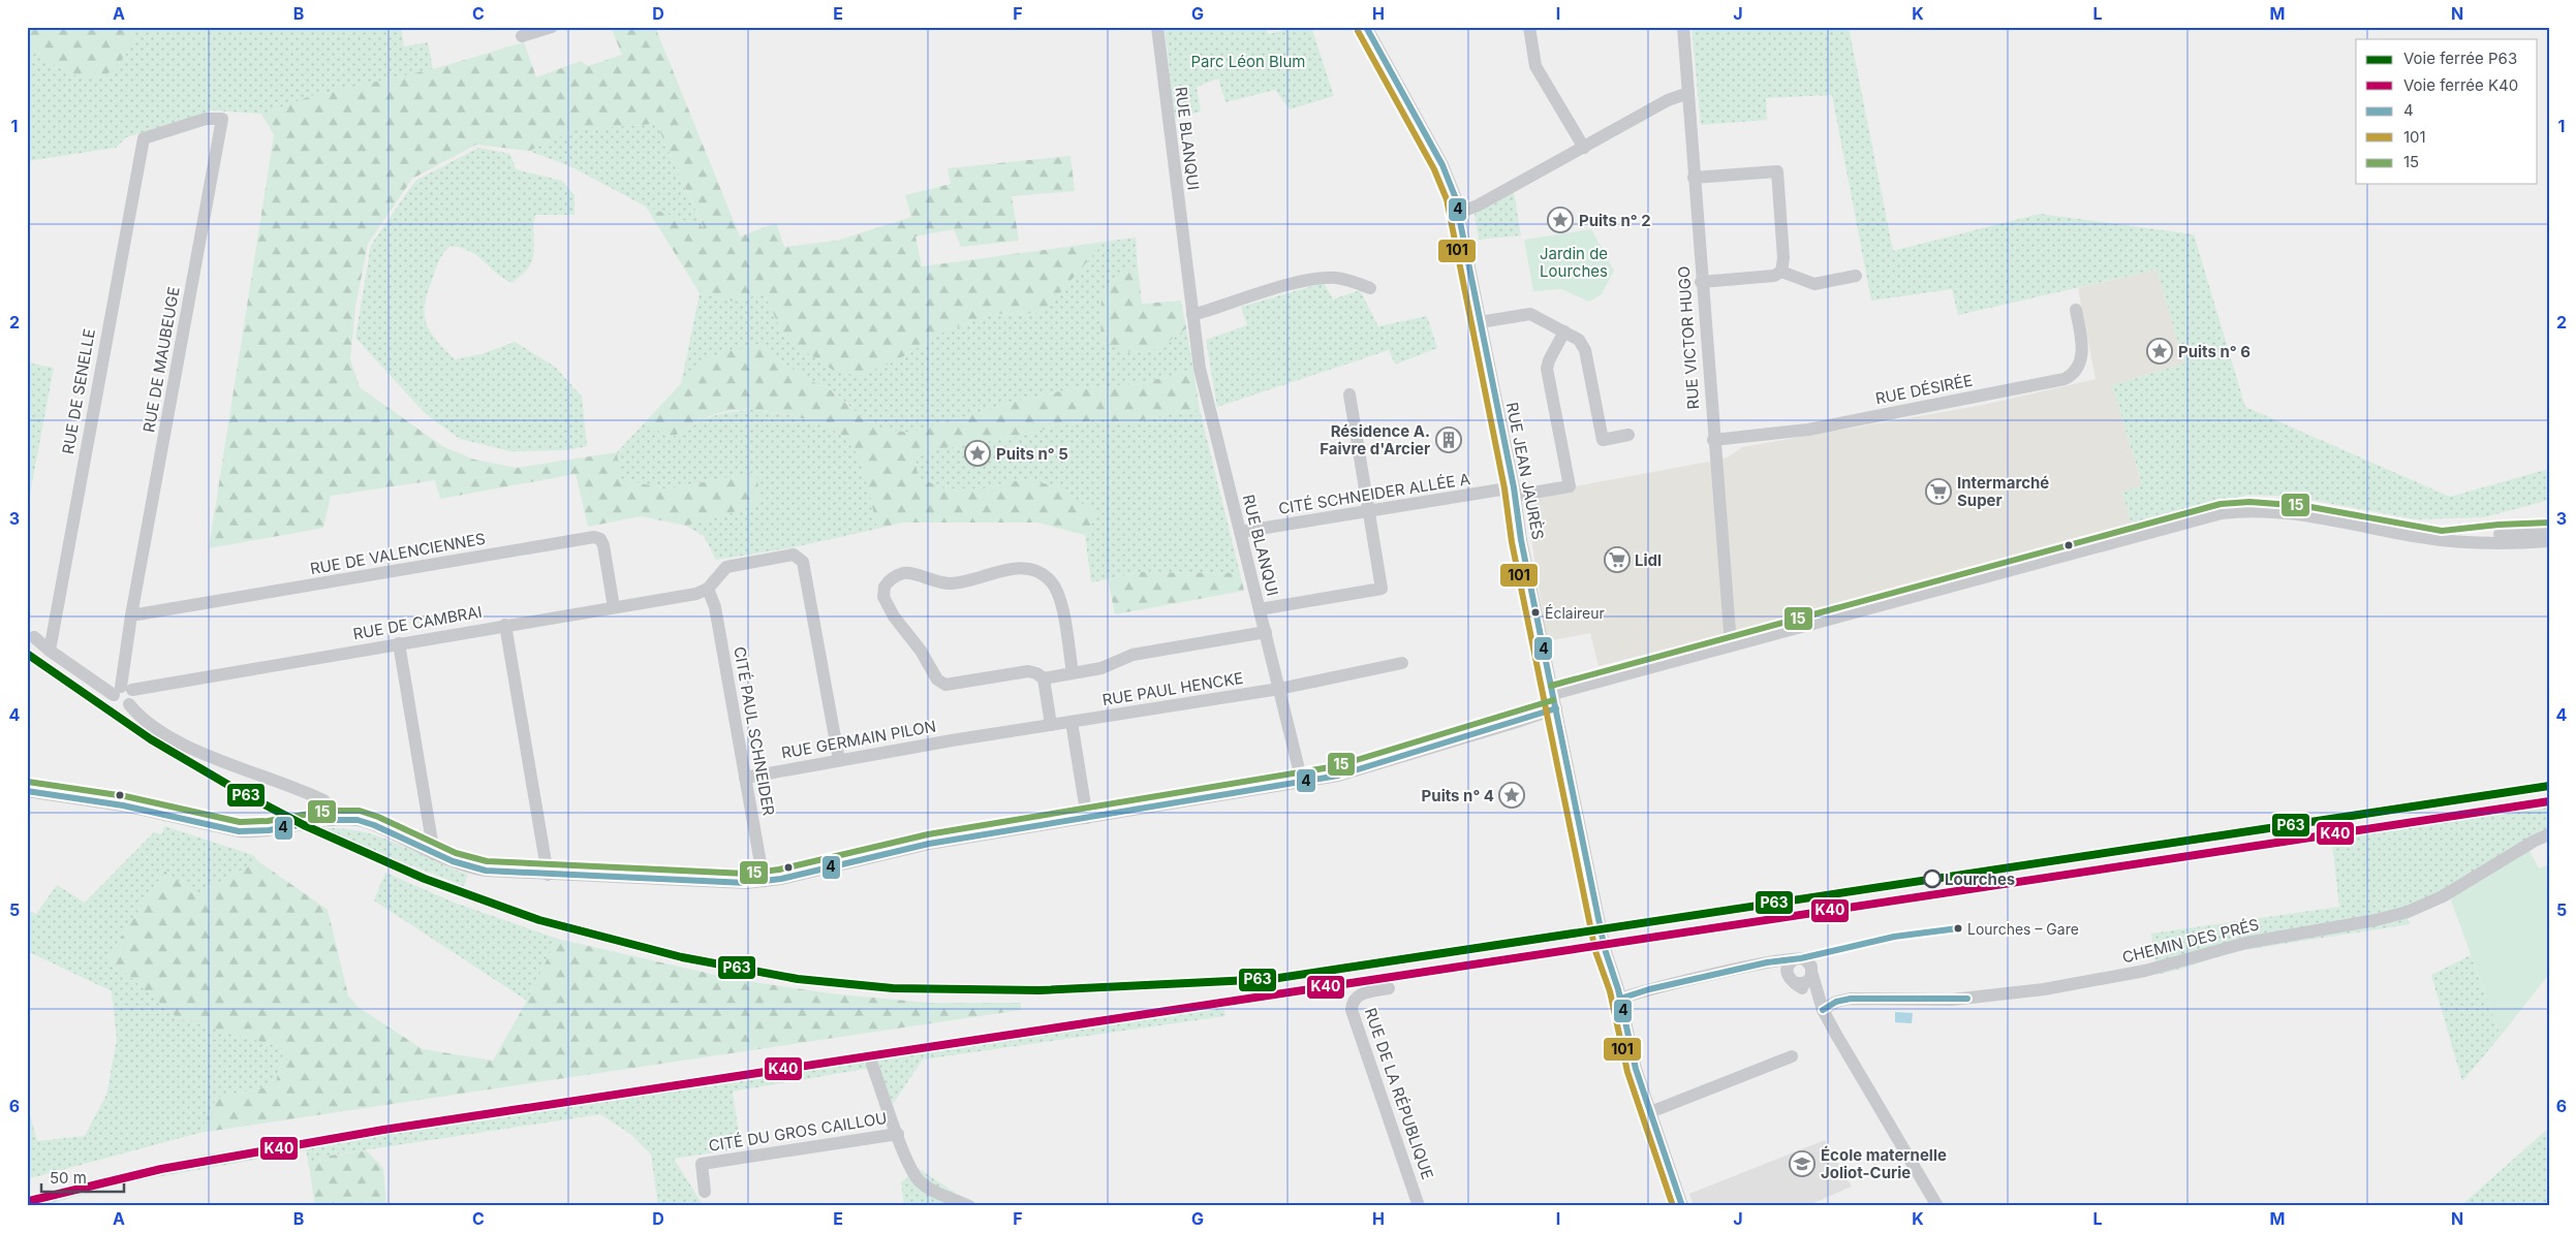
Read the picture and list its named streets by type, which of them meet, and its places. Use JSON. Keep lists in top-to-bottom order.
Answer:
{
  "streets": {
    "street": [
      "RUE BLANQUI",
      "RUE VICTOR HUGO",
      "RUE DE MAUBEUGE",
      "RUE DÉSIRÉE",
      "RUE DE SENELLE",
      "RUE JEAN JAURÈS",
      "CITÉ SCHNEIDER ALLÉE A",
      "RUE DE VALENCIENNES",
      "RUE DE CAMBRAI",
      "RUE PAUL HENCKE",
      "CITÉ PAUL SCHNEIDER",
      "RUE GERMAIN PILON",
      "CHEMIN DES PRÉS",
      "RUE DE LA RÉPUBLIQUE",
      "CITÉ DU GROS CAILLOU"
    ]
  },
  "crossings": [
    ["RUE BLANQUI", "CITÉ SCHNEIDER ALLÉE A"],
    ["RUE BLANQUI", "RUE PAUL HENCKE"],
    ["RUE VICTOR HUGO", "RUE DÉSIRÉE"],
    ["RUE DE MAUBEUGE", "RUE DE SENELLE"],
    ["RUE DE MAUBEUGE", "RUE DE VALENCIENNES"],
    ["RUE DE MAUBEUGE", "RUE DE CAMBRAI"],
    ["RUE JEAN JAURÈS", "CITÉ SCHNEIDER ALLÉE A"],
    ["RUE DE VALENCIENNES", "RUE DE CAMBRAI"],
    ["RUE DE CAMBRAI", "CITÉ PAUL SCHNEIDER"],
    ["RUE PAUL HENCKE", "RUE GERMAIN PILON"],
    ["CITÉ PAUL SCHNEIDER", "RUE GERMAIN PILON"]
  ],
  "parks": ["Parc Léon Blum", "Jardin de Lourches"],
  "places": {
    "place": [
      "Puits n° 2",
      "Puits n° 6",
      "Puits n° 5",
      "Puits n° 4"
    ],
    "building": ["Résidence A. Faivre d'Arcier"],
    "supermarket": ["Intermarché Super", "Lidl"],
    "other": ["Éclaireur", "Lourches", "Lourches – Gare"],
    "school or university": ["École maternelle Joliot-Curie"]
  },
  "lines": [
    "transit line 4",
    "transit line 101",
    "transit line 15",
    "rail line P63",
    "rail line K40"
  ],
  "legend": [
    "Voie ferrée P63",
    "Voie ferrée K40",
    "4",
    "101",
    "15"
  ],
  "scale_bar": "50 m",
  "grid": {
    "columns": [
      "A",
      "B",
      "C",
      "D",
      "E",
      "F",
      "G",
      "H",
      "I",
      "J",
      "K",
      "L",
      "M",
      "N"
    ],
    "rows": [
      "1",
      "2",
      "3",
      "4",
      "5",
      "6"
    ]
  }
}
